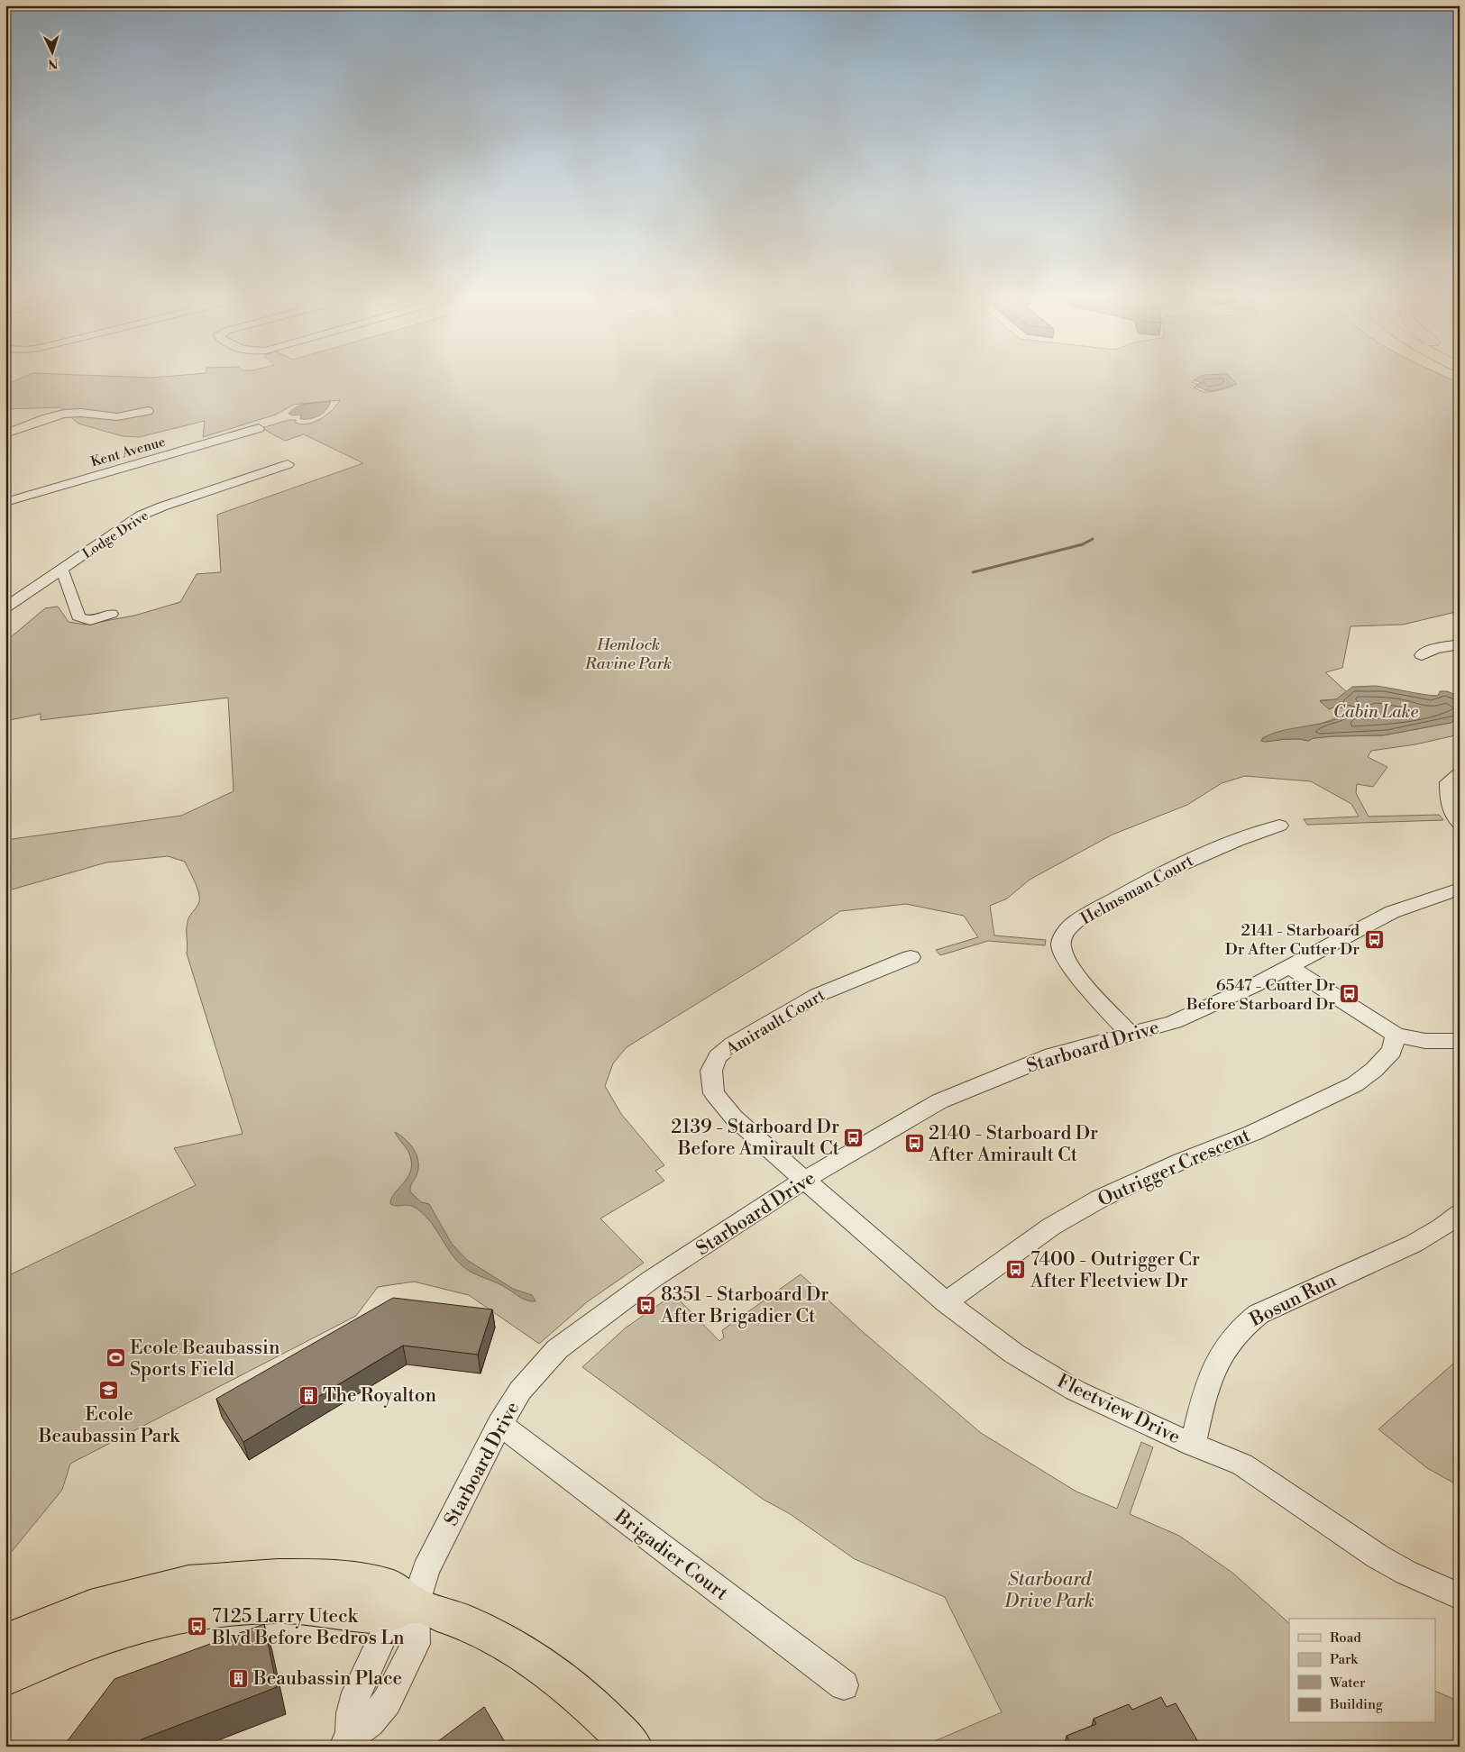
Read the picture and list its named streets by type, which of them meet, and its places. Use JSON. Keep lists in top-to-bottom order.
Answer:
{
  "streets": {
    "street": [
      "Kent Avenue",
      "Lodge Drive",
      "Helmsman Court",
      "Amirault Court",
      "Starboard Drive",
      "Outrigger Crescent",
      "Bosun Run",
      "Fleetview Drive",
      "Brigadier Court"
    ]
  },
  "crossings": [
    ["Helmsman Court", "Starboard Drive"],
    ["Amirault Court", "Starboard Drive"],
    ["Amirault Court", "Fleetview Drive"],
    ["Starboard Drive", "Fleetview Drive"],
    ["Starboard Drive", "Brigadier Court"],
    ["Outrigger Crescent", "Fleetview Drive"],
    ["Bosun Run", "Fleetview Drive"]
  ],
  "water": ["Cabin Lake"],
  "parks": ["Hemlock Ravine Park", "Starboard Drive Park"],
  "places": {
    "bus stop": [
      "2141 - Starboard Dr After Cutter Dr",
      "6547 - Cutter Dr Before Starboard Dr",
      "2139 - Starboard Dr Before Amirault Ct",
      "2140 - Starboard Dr After Amirault Ct",
      "7400 - Outrigger Cr After Fleetview Dr",
      "8351 - Starboard Dr After Brigadier Ct",
      "7125 Larry Uteck Blvd Before Bedros Ln"
    ],
    "sports": ["Ecole Beaubassin Sports Field"],
    "school or university": ["Ecole Beaubassin Park"],
    "building": ["The Royalton", "Beaubassin Place"]
  },
  "legend": [
    "Road",
    "Park",
    "Water",
    "Building"
  ],
  "north": "bottom"
}
